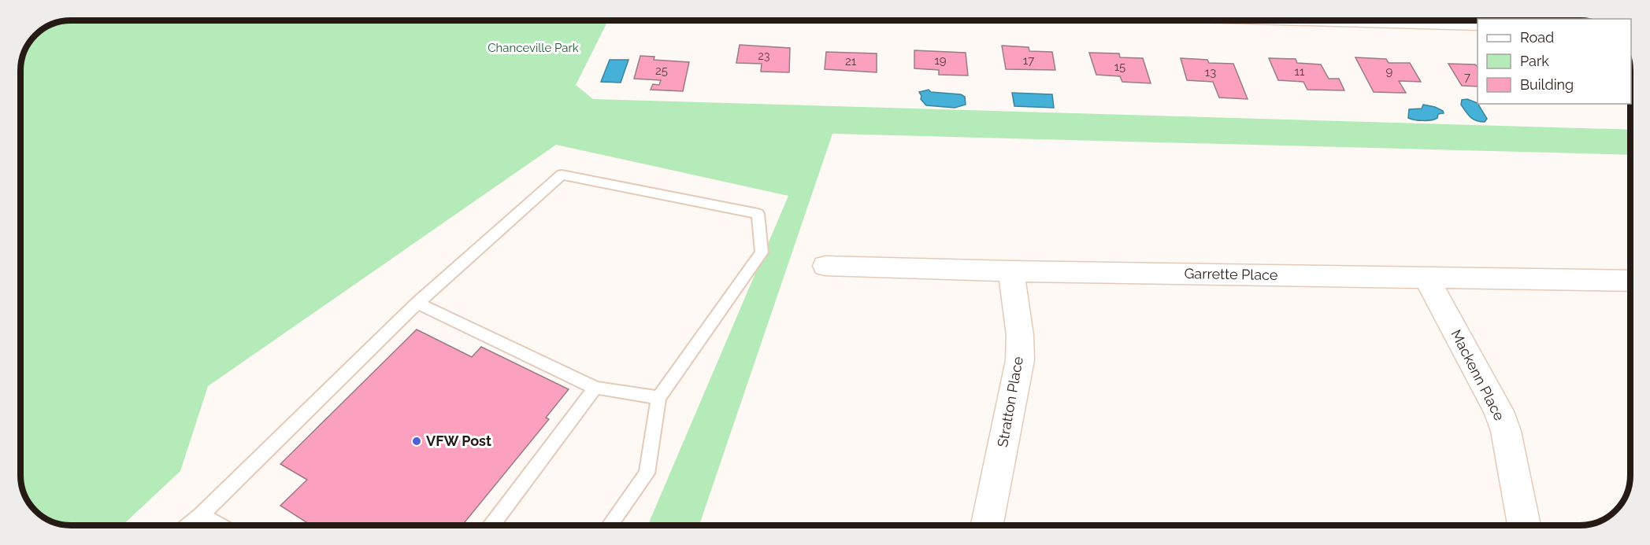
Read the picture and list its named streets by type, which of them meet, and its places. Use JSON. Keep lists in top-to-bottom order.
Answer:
{
  "streets": {
    "street": ["Garrette Place", "Mackenn Place", "Stratton Place"]
  },
  "crossings": [
    ["Garrette Place", "Mackenn Place"],
    ["Garrette Place", "Stratton Place"]
  ],
  "parks": ["Chanceville Park"],
  "places": ["VFW Post"],
  "house_numbers": [
    "23",
    "19",
    "17",
    "21",
    "15",
    "25",
    "11",
    "9",
    "13",
    "7"
  ],
  "legend": ["Road", "Park", "Building"]
}
